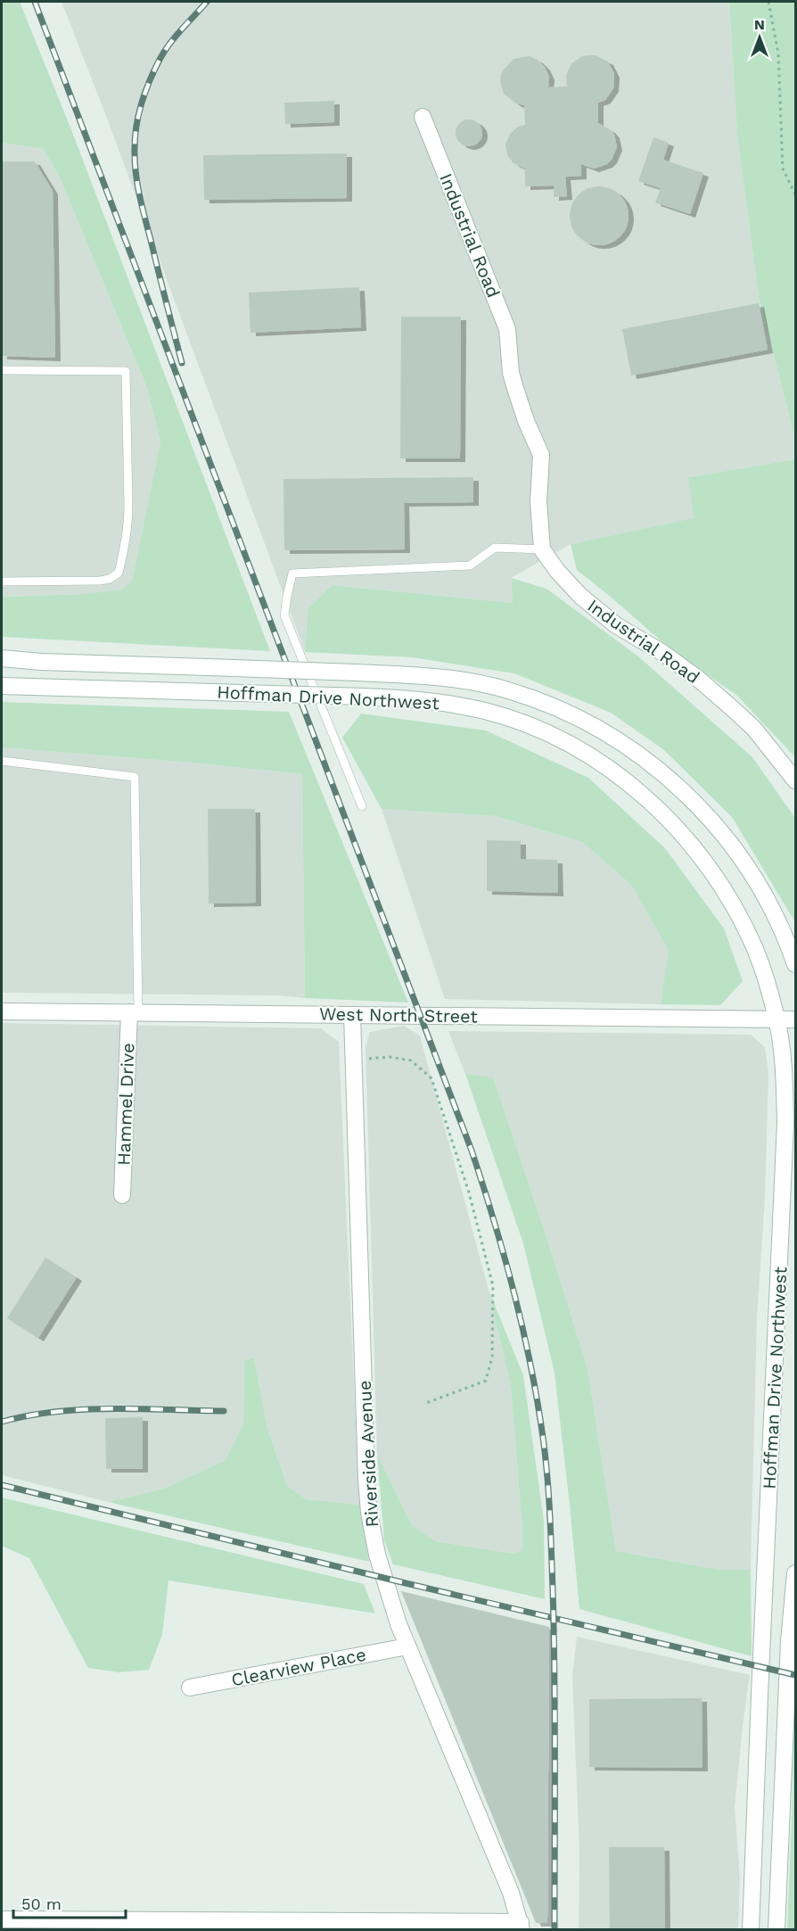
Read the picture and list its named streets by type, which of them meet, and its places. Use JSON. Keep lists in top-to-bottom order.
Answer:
{
  "streets": {
    "street": [
      "Industrial Road",
      "Hoffman Drive Northwest",
      "West North Street",
      "Hammel Drive",
      "Riverside Avenue",
      "Clearview Place"
    ]
  },
  "crossings": [
    ["Hoffman Drive Northwest", "West North Street"],
    ["West North Street", "Hammel Drive"],
    ["West North Street", "Riverside Avenue"],
    ["Riverside Avenue", "Clearview Place"]
  ],
  "scale_bar": "50 m",
  "north": "top"
}
